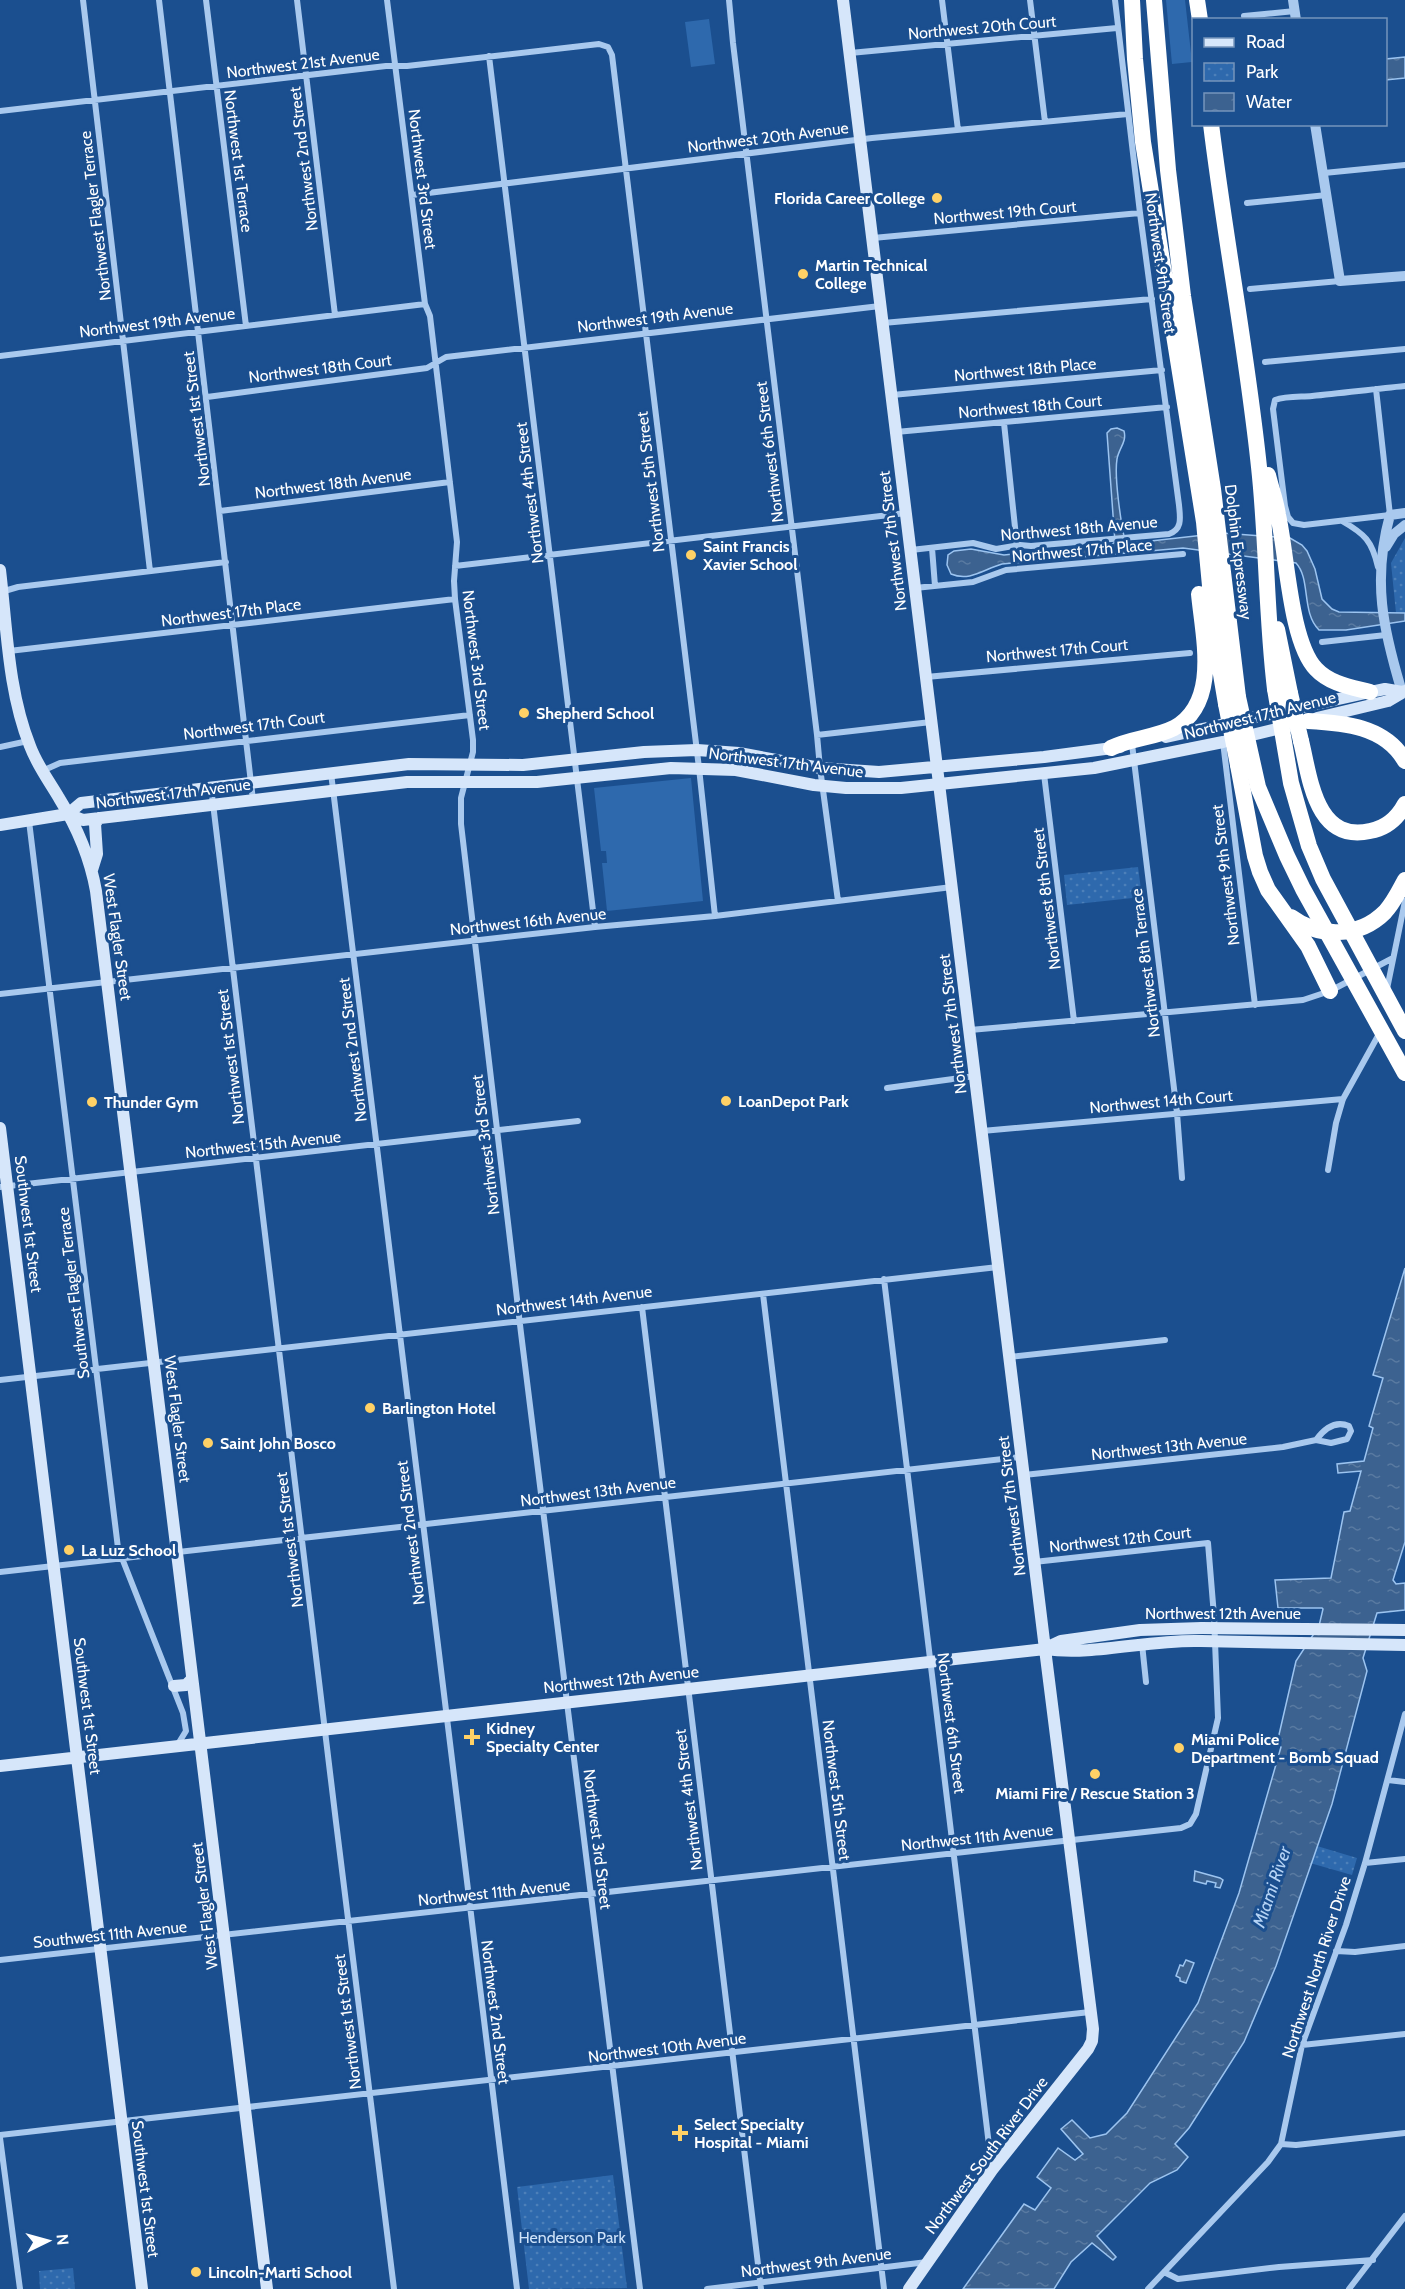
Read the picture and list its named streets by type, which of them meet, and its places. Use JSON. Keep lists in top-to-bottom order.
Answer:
{
  "streets": {
    "highway": ["Dolphin Expressway"],
    "main road": [
      "Northwest 7th Street",
      "Northwest 17th Avenue",
      "West Flagler Street",
      "Southwest 1st Street",
      "Northwest 12th Avenue",
      "Northwest South River Drive"
    ],
    "street": [
      "Northwest 20th Court",
      "Northwest 21st Avenue",
      "Northwest 20th Avenue",
      "Northwest 2nd Street",
      "Northwest 1st Terrace",
      "Northwest 3rd Street",
      "Northwest 19th Court",
      "Northwest Flagler Terrace",
      "Northwest 9th Street",
      "Northwest 19th Avenue",
      "Northwest 18th Court",
      "Northwest 18th Place",
      "Northwest 1st Street",
      "Northwest 6th Street",
      "Northwest 5th Street",
      "Northwest 18th Avenue",
      "Northwest 4th Street",
      "Northwest 17th Place",
      "Northwest 17th Court",
      "Northwest 8th Street",
      "Northwest 16th Avenue",
      "Northwest 8th Terrace",
      "Northwest 14th Court",
      "Northwest 15th Avenue",
      "Southwest Flagler Terrace",
      "Northwest 14th Avenue",
      "Northwest 13th Avenue",
      "Northwest 12th Court",
      "Northwest 11th Avenue",
      "Southwest 11th Avenue",
      "Northwest North River Drive",
      "Northwest 10th Avenue",
      "Northwest 9th Avenue"
    ]
  },
  "crossings": [
    ["Northwest 20th Court", "Northwest 9th Street"],
    ["Northwest 20th Court", "Northwest 7th Street"],
    ["Northwest 21st Avenue", "Northwest 2nd Street"],
    ["Northwest 21st Avenue", "Northwest 1st Terrace"],
    ["Northwest 21st Avenue", "Northwest 3rd Street"],
    ["Northwest 21st Avenue", "Northwest Flagler Terrace"],
    ["Northwest 21st Avenue", "Northwest 1st Street"],
    ["Northwest 21st Avenue", "Northwest 5th Street"],
    ["Northwest 21st Avenue", "Northwest 4th Street"],
    ["Northwest 20th Avenue", "Northwest 3rd Street"],
    ["Northwest 20th Avenue", "Northwest 9th Street"],
    ["Northwest 20th Avenue", "Northwest 6th Street"],
    ["Northwest 20th Avenue", "Northwest 5th Street"],
    ["Northwest 20th Avenue", "Northwest 4th Street"],
    ["Northwest 20th Avenue", "Northwest 7th Street"],
    ["Northwest 2nd Street", "Northwest 19th Avenue"],
    ["Northwest 2nd Street", "Northwest 17th Avenue"],
    ["Northwest 2nd Street", "Northwest 16th Avenue"],
    ["Northwest 2nd Street", "Northwest 15th Avenue"],
    ["Northwest 2nd Street", "Northwest 14th Avenue"],
    ["Northwest 2nd Street", "Northwest 13th Avenue"],
    ["Northwest 2nd Street", "Northwest 12th Avenue"],
    ["Northwest 2nd Street", "Northwest 11th Avenue"],
    ["Northwest 2nd Street", "Northwest 10th Avenue"],
    ["Northwest 1st Terrace", "Northwest 19th Avenue"],
    ["Northwest 3rd Street", "Northwest 19th Avenue"],
    ["Northwest 3rd Street", "Northwest 18th Court"],
    ["Northwest 3rd Street", "Northwest 18th Avenue"],
    ["Northwest 3rd Street", "Northwest 17th Place"],
    ["Northwest 3rd Street", "Northwest 17th Court"],
    ["Northwest 3rd Street", "Northwest 17th Avenue"],
    ["Northwest 3rd Street", "Northwest 16th Avenue"],
    ["Northwest 3rd Street", "Northwest 15th Avenue"],
    ["Northwest 3rd Street", "Northwest 14th Avenue"],
    ["Northwest 3rd Street", "Northwest 13th Avenue"],
    ["Northwest 3rd Street", "Northwest 12th Avenue"],
    ["Northwest 3rd Street", "Northwest 11th Avenue"],
    ["Northwest 3rd Street", "Northwest 10th Avenue"],
    ["Northwest 19th Court", "Northwest 9th Street"],
    ["Northwest 19th Court", "Northwest 7th Street"],
    ["Northwest Flagler Terrace", "Northwest 19th Avenue"],
    ["Northwest 9th Street", "Northwest 18th Court"],
    ["Northwest 9th Street", "Northwest 18th Place"],
    ["Northwest 9th Street", "Northwest 18th Avenue"],
    ["Northwest 9th Street", "Dolphin Expressway"],
    ["Northwest 9th Street", "Northwest 17th Avenue"],
    ["Northwest 19th Avenue", "Northwest 18th Court"],
    ["Northwest 19th Avenue", "Northwest 1st Street"],
    ["Northwest 19th Avenue", "Northwest 6th Street"],
    ["Northwest 19th Avenue", "Northwest 5th Street"],
    ["Northwest 19th Avenue", "Northwest 4th Street"],
    ["Northwest 19th Avenue", "Northwest 7th Street"],
    ["Northwest 18th Court", "Northwest 1st Street"],
    ["Northwest 18th Court", "Northwest 7th Street"],
    ["Northwest 18th Place", "Northwest 7th Street"],
    ["Northwest 1st Street", "Northwest 18th Avenue"],
    ["Northwest 1st Street", "Northwest 17th Place"],
    ["Northwest 1st Street", "Northwest 17th Court"],
    ["Northwest 1st Street", "Northwest 17th Avenue"],
    ["Northwest 1st Street", "Northwest 16th Avenue"],
    ["Northwest 1st Street", "Northwest 15th Avenue"],
    ["Northwest 1st Street", "Northwest 14th Avenue"],
    ["Northwest 1st Street", "Northwest 13th Avenue"],
    ["Northwest 1st Street", "Northwest 12th Avenue"],
    ["Northwest 1st Street", "Northwest 11th Avenue"],
    ["Northwest 1st Street", "Northwest 10th Avenue"],
    ["Northwest 6th Street", "Northwest 17th Avenue"],
    ["Northwest 6th Street", "Northwest 16th Avenue"],
    ["Northwest 6th Street", "Northwest 14th Avenue"],
    ["Northwest 6th Street", "Northwest 13th Avenue"],
    ["Northwest 6th Street", "Northwest 12th Avenue"],
    ["Northwest 6th Street", "Northwest 11th Avenue"],
    ["Northwest 6th Street", "Northwest 10th Avenue"],
    ["Northwest 6th Street", "Northwest South River Drive"],
    ["Northwest 5th Street", "Northwest 17th Avenue"],
    ["Northwest 5th Street", "Northwest 16th Avenue"],
    ["Northwest 5th Street", "Northwest 14th Avenue"],
    ["Northwest 5th Street", "Northwest 13th Avenue"],
    ["Northwest 5th Street", "Northwest 12th Avenue"],
    ["Northwest 5th Street", "Northwest 11th Avenue"],
    ["Northwest 5th Street", "Northwest 10th Avenue"],
    ["Northwest 5th Street", "Northwest 9th Avenue"],
    ["Northwest 18th Avenue", "Northwest 7th Street"],
    ["Northwest 18th Avenue", "Dolphin Expressway"],
    ["Northwest 4th Street", "Northwest 17th Avenue"],
    ["Northwest 4th Street", "Northwest 16th Avenue"],
    ["Northwest 4th Street", "Northwest 14th Avenue"],
    ["Northwest 4th Street", "Northwest 13th Avenue"],
    ["Northwest 4th Street", "Northwest 12th Avenue"],
    ["Northwest 4th Street", "Northwest 11th Avenue"],
    ["Northwest 4th Street", "Northwest 10th Avenue"],
    ["Northwest 4th Street", "Northwest 9th Avenue"],
    ["Northwest 7th Street", "Northwest 17th Place"],
    ["Northwest 7th Street", "Northwest 17th Court"],
    ["Northwest 7th Street", "Northwest 17th Avenue"],
    ["Northwest 7th Street", "Northwest 16th Avenue"],
    ["Northwest 7th Street", "Northwest 14th Court"],
    ["Northwest 7th Street", "Northwest 14th Avenue"],
    ["Northwest 7th Street", "Northwest 13th Avenue"],
    ["Northwest 7th Street", "Northwest 12th Court"],
    ["Northwest 7th Street", "Northwest 12th Avenue"],
    ["Northwest 7th Street", "Northwest 11th Avenue"],
    ["Northwest 7th Street", "Northwest 10th Avenue"],
    ["Northwest 7th Street", "Northwest South River Drive"],
    ["Northwest 17th Place", "West Flagler Street"],
    ["Northwest 17th Court", "West Flagler Street"],
    ["Northwest 17th Avenue", "Northwest 8th Street"],
    ["Northwest 17th Avenue", "West Flagler Street"],
    ["Northwest 17th Avenue", "Northwest 8th Terrace"],
    ["Northwest 16th Avenue", "West Flagler Street"],
    ["Northwest 16th Avenue", "Southwest Flagler Terrace"],
    ["West Flagler Street", "Northwest 15th Avenue"],
    ["West Flagler Street", "Northwest 14th Avenue"],
    ["West Flagler Street", "Northwest 13th Avenue"],
    ["West Flagler Street", "Northwest 12th Avenue"],
    ["West Flagler Street", "Northwest 11th Avenue"],
    ["West Flagler Street", "Southwest 11th Avenue"],
    ["West Flagler Street", "Northwest 10th Avenue"],
    ["Northwest 8th Terrace", "Northwest 14th Court"],
    ["Northwest 15th Avenue", "Southwest 1st Street"],
    ["Northwest 15th Avenue", "Southwest Flagler Terrace"],
    ["Southwest 1st Street", "Northwest 14th Avenue"],
    ["Southwest 1st Street", "Northwest 13th Avenue"],
    ["Southwest 1st Street", "Northwest 12th Avenue"],
    ["Southwest 1st Street", "Southwest 11th Avenue"],
    ["Southwest 1st Street", "Northwest 10th Avenue"],
    ["Southwest Flagler Terrace", "Northwest 14th Avenue"],
    ["Southwest Flagler Terrace", "Northwest 13th Avenue"],
    ["Southwest Flagler Terrace", "Northwest 12th Avenue"],
    ["Northwest 12th Court", "Northwest 11th Avenue"],
    ["Northwest 11th Avenue", "Southwest 11th Avenue"],
    ["Northwest South River Drive", "Northwest 9th Avenue"]
  ],
  "water": ["Miami River"],
  "parks": ["Henderson Park"],
  "places": {
    "other": [
      "Florida Career College",
      "Martin Technical College",
      "Saint Francis Xavier School",
      "Shepherd School",
      "LoanDepot Park",
      "Thunder Gym",
      "Barlington Hotel",
      "Saint John Bosco",
      "La Luz School",
      "Miami Police Department - Bomb Squad",
      "Miami Fire / Rescue Station 3",
      "Lincoln-Marti School"
    ],
    "health": ["Kidney Specialty Center", "Select Specialty Hospital - Miami"]
  },
  "legend": ["Road", "Park", "Water"],
  "north": "right"
}
